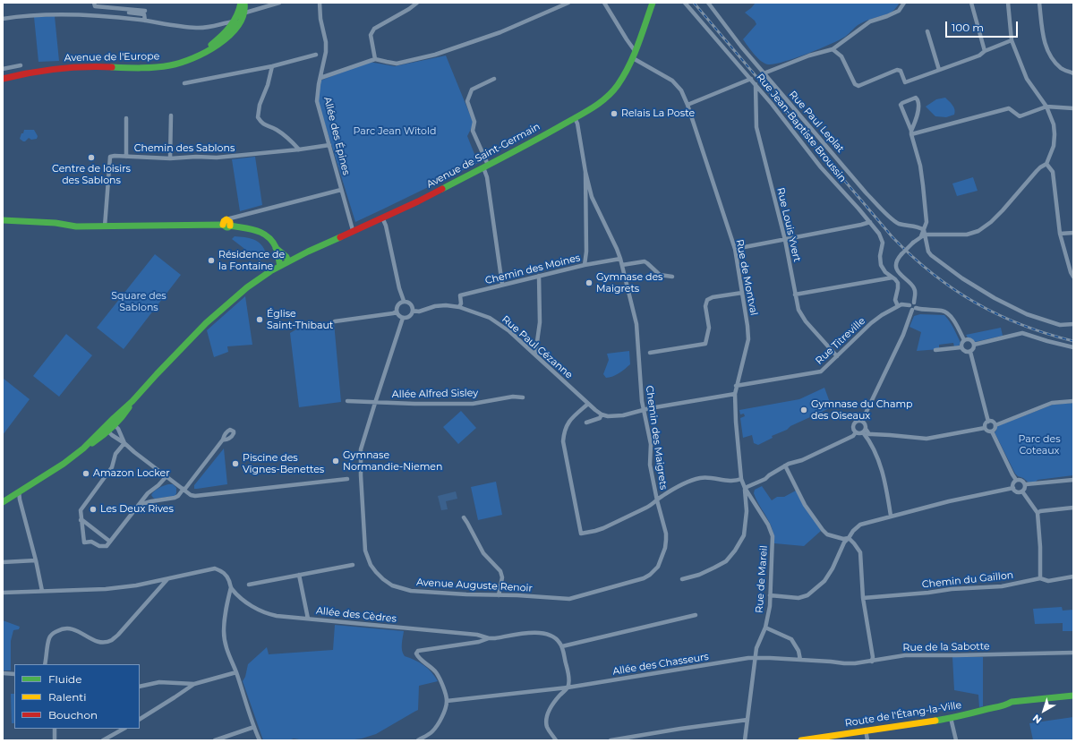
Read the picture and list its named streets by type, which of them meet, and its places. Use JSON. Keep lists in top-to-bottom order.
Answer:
{
  "streets": {
    "street": [
      "Avenue de l'Europe",
      "Rue Paul Leplat",
      "Rue Jean-Baptiste Broussin",
      "Allée des Épines",
      "Chemin des Sablons",
      "Avenue de Saint-Germain",
      "Rue Louis Yvert",
      "Chemin des Moines",
      "Rue de Montval",
      "Rue Titreville",
      "Rue Paul Cézanne",
      "Allée Alfred Sisley",
      "Chemin des Maigrets",
      "Rue de Mareil",
      "Chemin du Gaillon",
      "Avenue Auguste Renoir",
      "Allée des Cèdres",
      "Rue de la Sabotte",
      "Allée des Chasseurs",
      "Route de l'Étang-la-Ville"
    ]
  },
  "crossings": [
    ["Rue Jean-Baptiste Broussin", "Rue Louis Yvert"],
    ["Rue Jean-Baptiste Broussin", "Rue Titreville"],
    ["Allée des Épines", "Chemin des Sablons"],
    ["Allée des Épines", "Avenue de Saint-Germain"],
    ["Avenue de Saint-Germain", "Rue de Montval"],
    ["Rue Louis Yvert", "Rue Titreville"],
    ["Chemin des Moines", "Rue Paul Cézanne"],
    ["Chemin des Moines", "Chemin des Maigrets"],
    ["Rue de Montval", "Rue Titreville"],
    ["Rue de Montval", "Rue de Mareil"],
    ["Rue Paul Cézanne", "Avenue Auguste Renoir"],
    ["Allée Alfred Sisley", "Avenue Auguste Renoir"],
    ["Chemin des Maigrets", "Avenue Auguste Renoir"],
    ["Rue de Mareil", "Rue de la Sabotte"],
    ["Rue de Mareil", "Allée des Chasseurs"],
    ["Rue de la Sabotte", "Allée des Chasseurs"]
  ],
  "parks": ["Parc Jean Witold", "Square des Sablons", "Parc des Coteaux"],
  "places": [
    "Relais La Poste",
    "Centre de loisirs des Sablons",
    "Résidence de la Fontaine",
    "Gymnase des Maigrets",
    "Église Saint-Thibaut",
    "Gymnase du Champ des Oiseaux",
    "Gymnase Normandie-Niemen",
    "Piscine des Vignes-Benettes",
    "Amazon Locker",
    "Les Deux Rives"
  ],
  "legend": ["Fluide", "Ralenti", "Bouchon"],
  "scale_bar": "100 m",
  "north": "bottom left"
}
